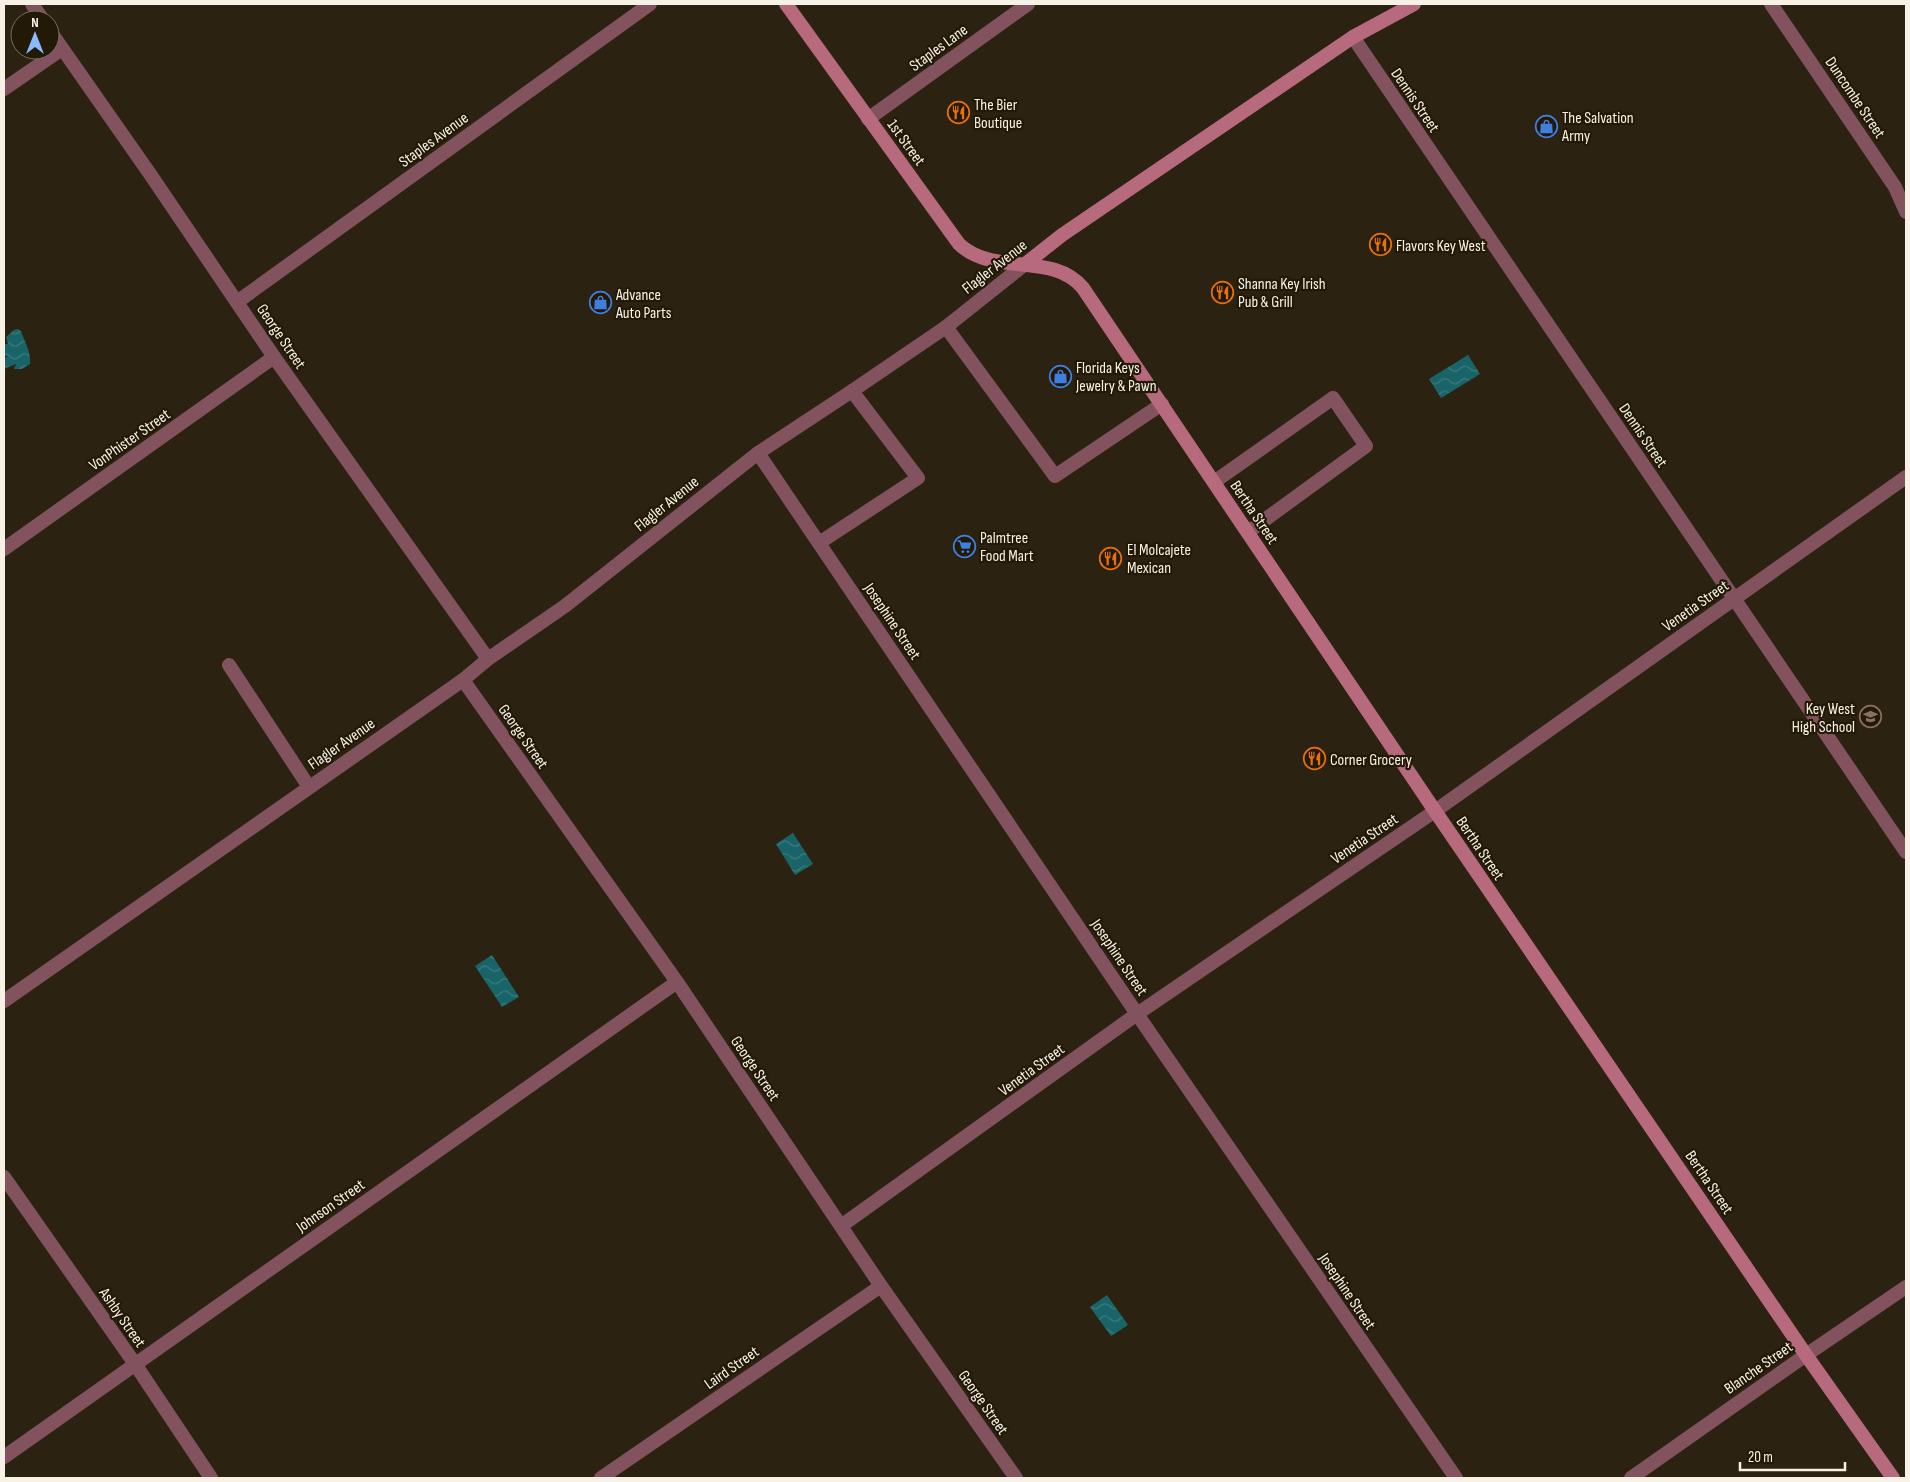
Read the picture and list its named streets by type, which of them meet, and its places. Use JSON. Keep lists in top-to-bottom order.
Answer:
{
  "streets": {
    "main road": ["1st Street", "Flagler Avenue", "Bertha Street"],
    "street": [
      "Staples Lane",
      "Duncombe Street",
      "Dennis Street",
      "Staples Avenue",
      "George Street",
      "VonPhister Street",
      "Venetia Street",
      "Josephine Street",
      "Johnson Street",
      "Ashby Street",
      "Laird Street",
      "Blanche Street"
    ]
  },
  "crossings": [
    ["Staples Lane", "1st Street"],
    ["Dennis Street", "Flagler Avenue"],
    ["Dennis Street", "Venetia Street"],
    ["Staples Avenue", "George Street"],
    ["1st Street", "Flagler Avenue"],
    ["1st Street", "Bertha Street"],
    ["Flagler Avenue", "George Street"],
    ["Flagler Avenue", "Bertha Street"],
    ["Flagler Avenue", "Josephine Street"],
    ["George Street", "VonPhister Street"],
    ["George Street", "Venetia Street"],
    ["George Street", "Johnson Street"],
    ["George Street", "Laird Street"],
    ["Bertha Street", "Venetia Street"],
    ["Bertha Street", "Blanche Street"],
    ["Venetia Street", "Josephine Street"],
    ["Johnson Street", "Ashby Street"]
  ],
  "places": {
    "restaurant": [
      "The Bier Boutique",
      "Flavors Key West",
      "Shanna Key Irish Pub & Grill",
      "El Molcajete Mexican",
      "Corner Grocery"
    ],
    "shop": ["The Salvation Army", "Advance Auto Parts", "Florida Keys Jewelry & Pawn"],
    "supermarket": ["Palmtree Food Mart"],
    "school or university": ["Key West High School"]
  },
  "scale_bar": "20 m",
  "north": "top"
}
